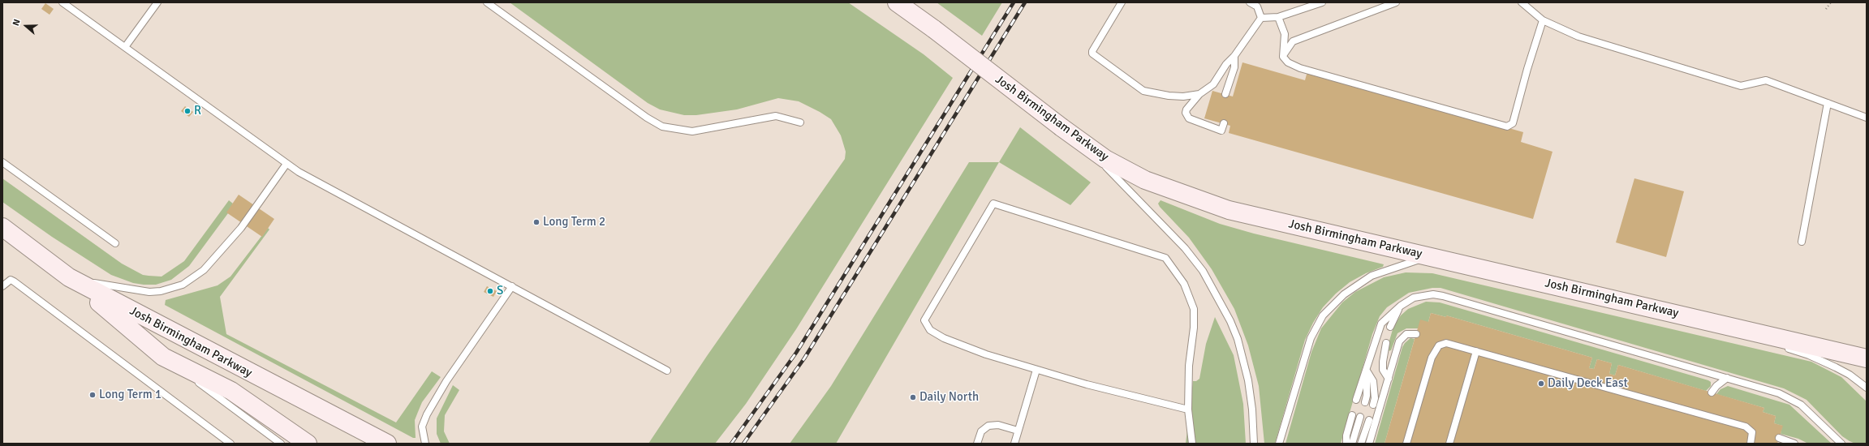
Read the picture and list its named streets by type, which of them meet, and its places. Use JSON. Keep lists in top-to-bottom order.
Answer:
{
  "streets": {
    "main road": ["Josh Birmingham Parkway"]
  },
  "places": [
    "R",
    "Long Term 2",
    "S",
    "Daily Deck East",
    "Long Term 1",
    "Daily North"
  ],
  "north": "left"
}
